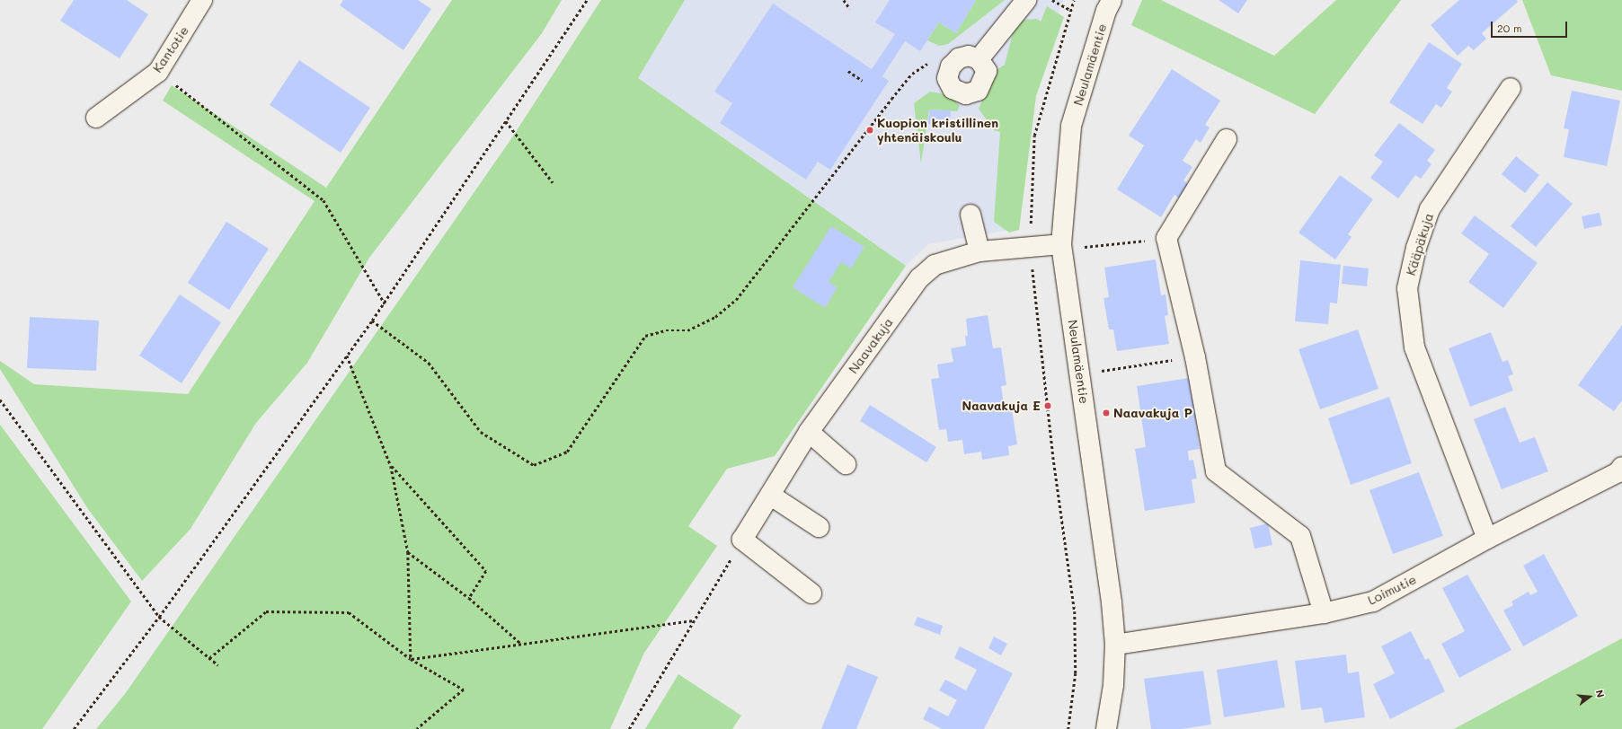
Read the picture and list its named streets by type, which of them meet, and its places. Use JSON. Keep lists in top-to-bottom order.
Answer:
{
  "streets": {
    "street": [
      "Kantotie",
      "Neulamäentie",
      "Kääpäkuja",
      "Naavakuja",
      "Loimutie"
    ]
  },
  "crossings": [
    ["Neulamäentie", "Naavakuja"],
    ["Neulamäentie", "Loimutie"],
    ["Kääpäkuja", "Loimutie"]
  ],
  "places": ["Kuopion kristillinen yhtenäiskoulu", "Naavakuja E", "Naavakuja P"],
  "scale_bar": "20 m",
  "north": "right"
}
